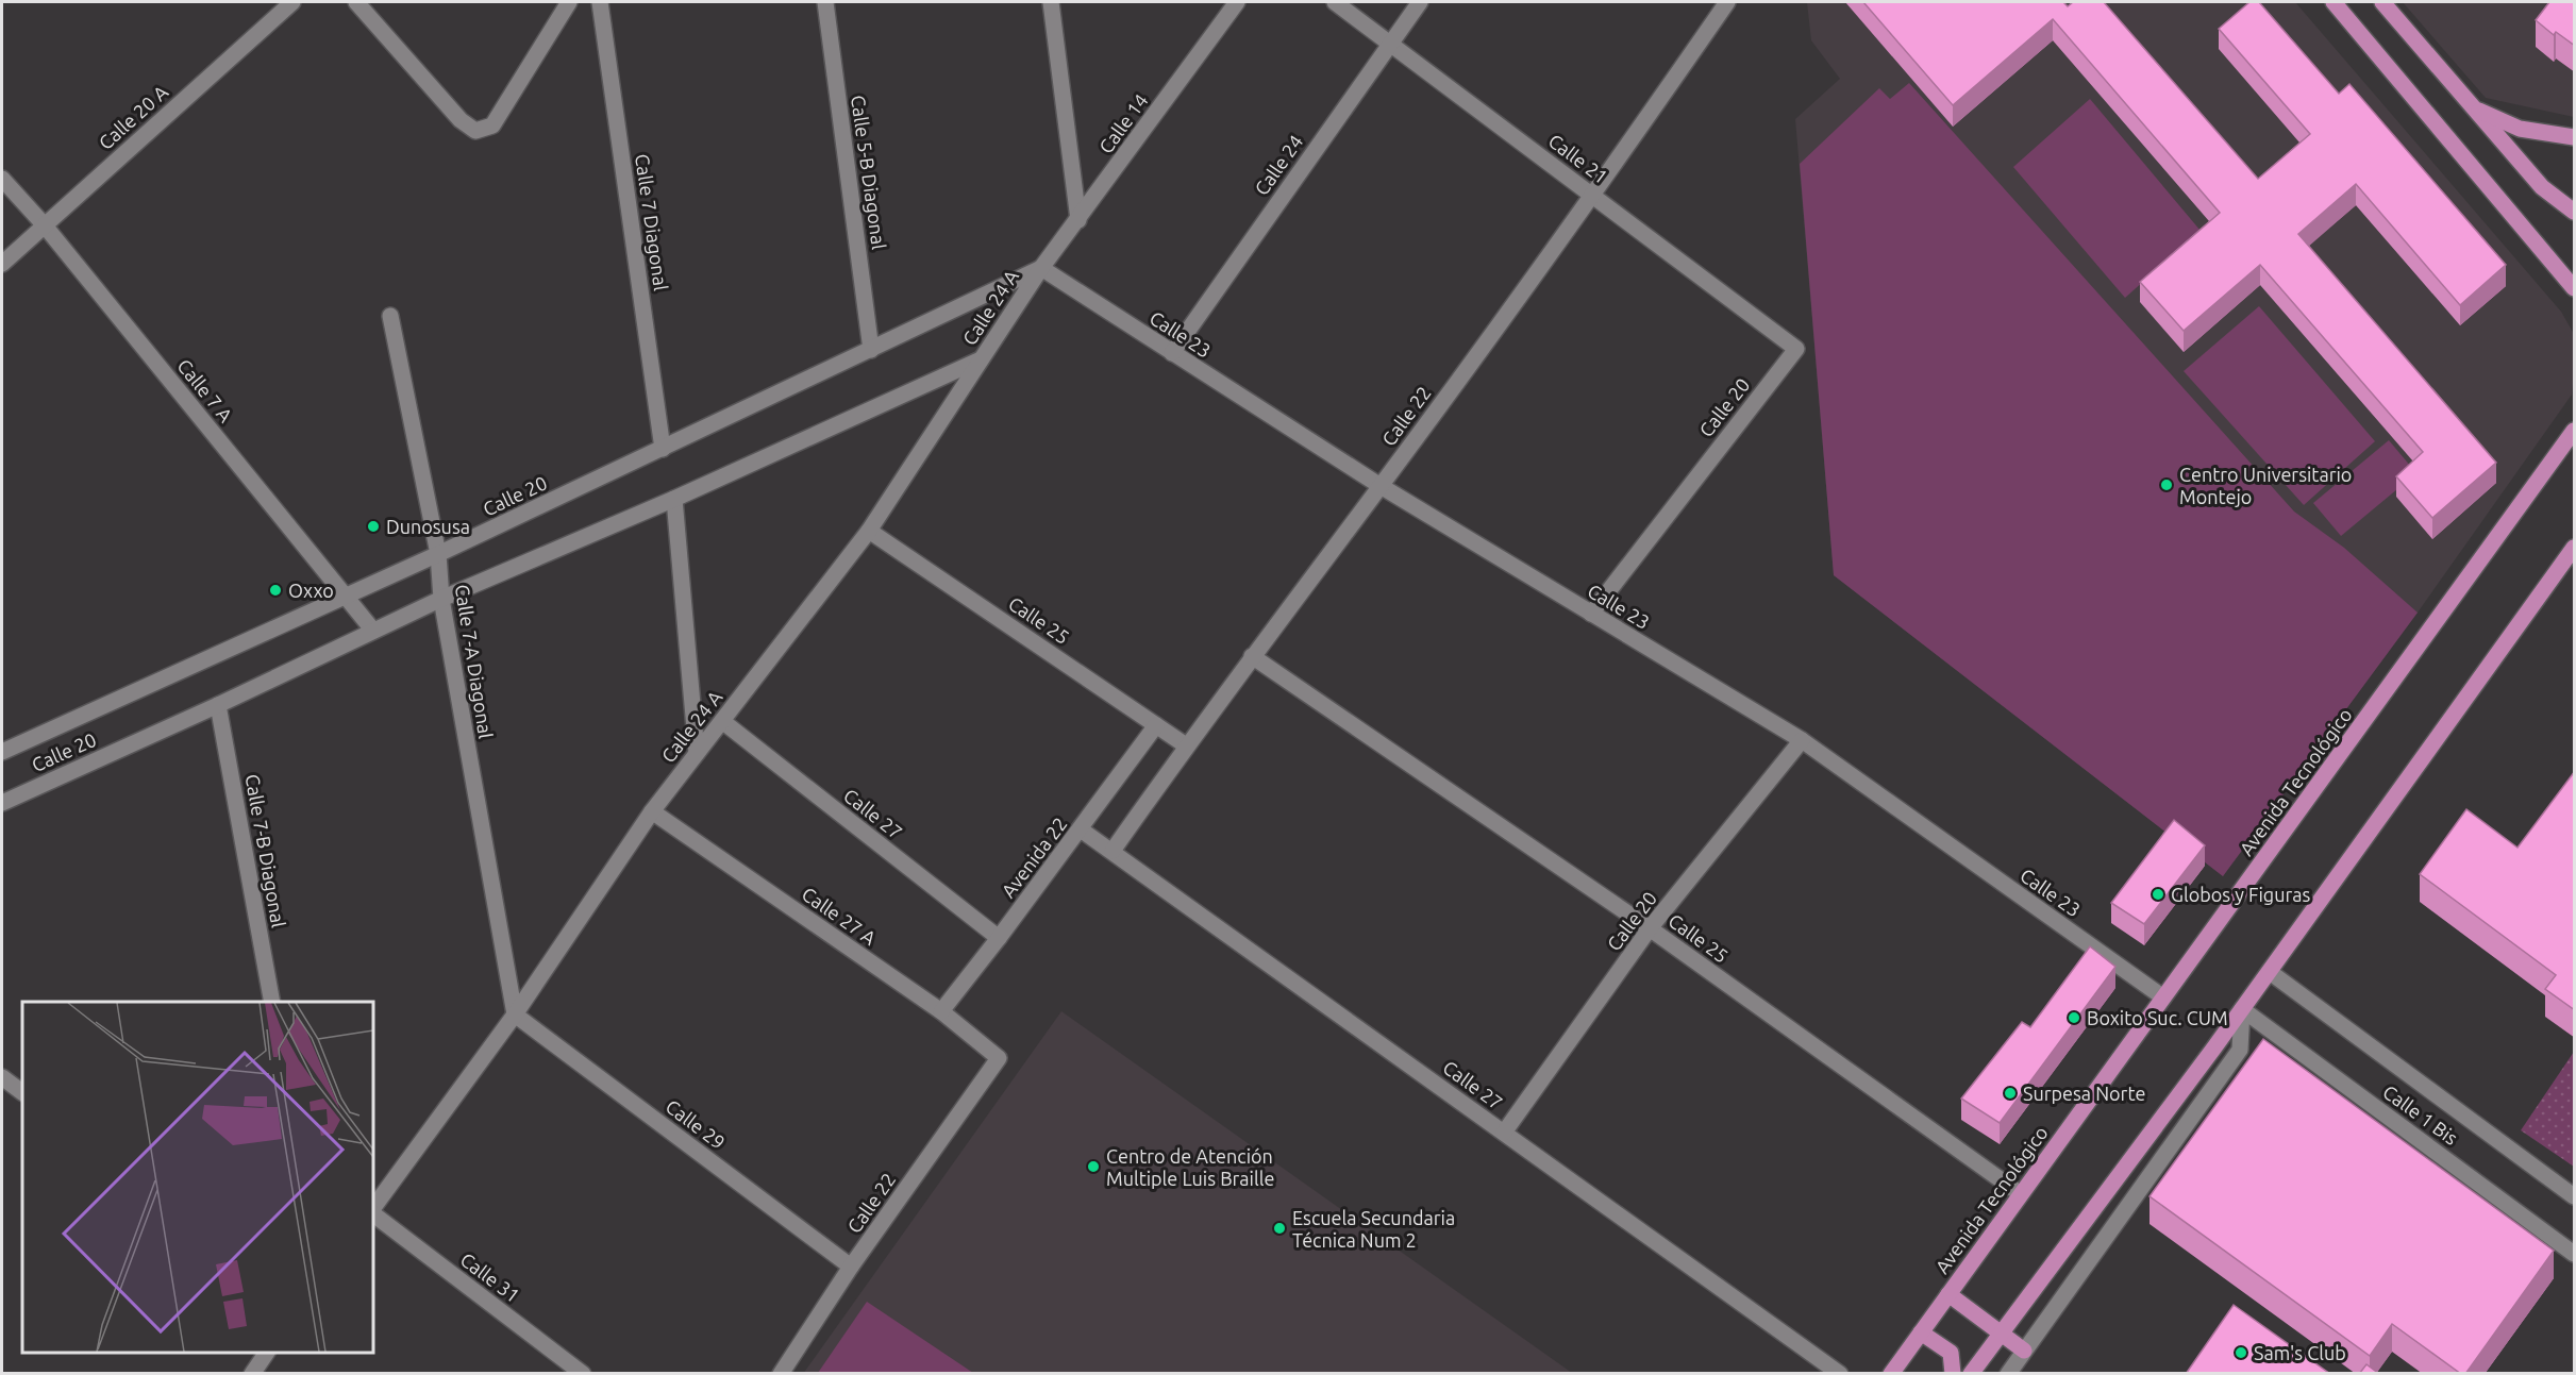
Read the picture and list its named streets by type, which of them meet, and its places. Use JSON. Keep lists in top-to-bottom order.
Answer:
{
  "streets": {
    "main road": ["Avenida Tecnológico"],
    "street": [
      "Calle 20 A",
      "Calle 14",
      "Calle 21",
      "Calle 24",
      "Calle 5-B Diagonal",
      "Calle 7 Diagonal",
      "Calle 24 A",
      "Calle 23",
      "Calle 7 A",
      "Calle 20",
      "Calle 22",
      "Calle 25",
      "Calle 7-A Diagonal",
      "Calle 27",
      "Calle 7-B Diagonal",
      "Avenida 22",
      "Calle 27 A",
      "Calle 1 Bis",
      "Calle 29",
      "Calle 31"
    ]
  },
  "crossings": [
    ["Calle 20 A", "Calle 7 A"],
    ["Calle 14", "Calle 24 A"],
    ["Calle 14", "Calle 23"],
    ["Calle 14", "Calle 20"],
    ["Calle 21", "Calle 24"],
    ["Calle 21", "Calle 20"],
    ["Calle 21", "Calle 22"],
    ["Calle 24", "Calle 23"],
    ["Calle 5-B Diagonal", "Calle 20"],
    ["Calle 7 Diagonal", "Calle 20"],
    ["Calle 24 A", "Calle 23"],
    ["Calle 24 A", "Calle 20"],
    ["Calle 24 A", "Calle 25"],
    ["Calle 24 A", "Calle 7-A Diagonal"],
    ["Calle 24 A", "Calle 27"],
    ["Calle 24 A", "Calle 27 A"],
    ["Calle 24 A", "Calle 29"],
    ["Calle 23", "Calle 20"],
    ["Calle 23", "Calle 22"],
    ["Calle 23", "Avenida Tecnológico"],
    ["Calle 7 A", "Calle 20"],
    ["Calle 20", "Calle 25"],
    ["Calle 20", "Calle 7-A Diagonal"],
    ["Calle 20", "Calle 27"],
    ["Calle 20", "Calle 7-B Diagonal"],
    ["Calle 22", "Calle 25"],
    ["Calle 22", "Calle 27"],
    ["Calle 22", "Calle 27 A"],
    ["Calle 22", "Calle 29"],
    ["Calle 25", "Avenida Tecnológico"],
    ["Calle 25", "Avenida 22"],
    ["Calle 7-A Diagonal", "Calle 29"],
    ["Calle 27", "Avenida 22"],
    ["Avenida 22", "Calle 27 A"]
  ],
  "places": [
    "Centro Universitario Montejo",
    "Dunosusa",
    "Oxxo",
    "Globos y Figuras",
    "Boxito Suc. CUM",
    "Surpesa Norte",
    "Centro de Atención Multiple Luis Braille",
    "Escuela Secundaria Técnica Num 2",
    "Sam's Club"
  ]
}
